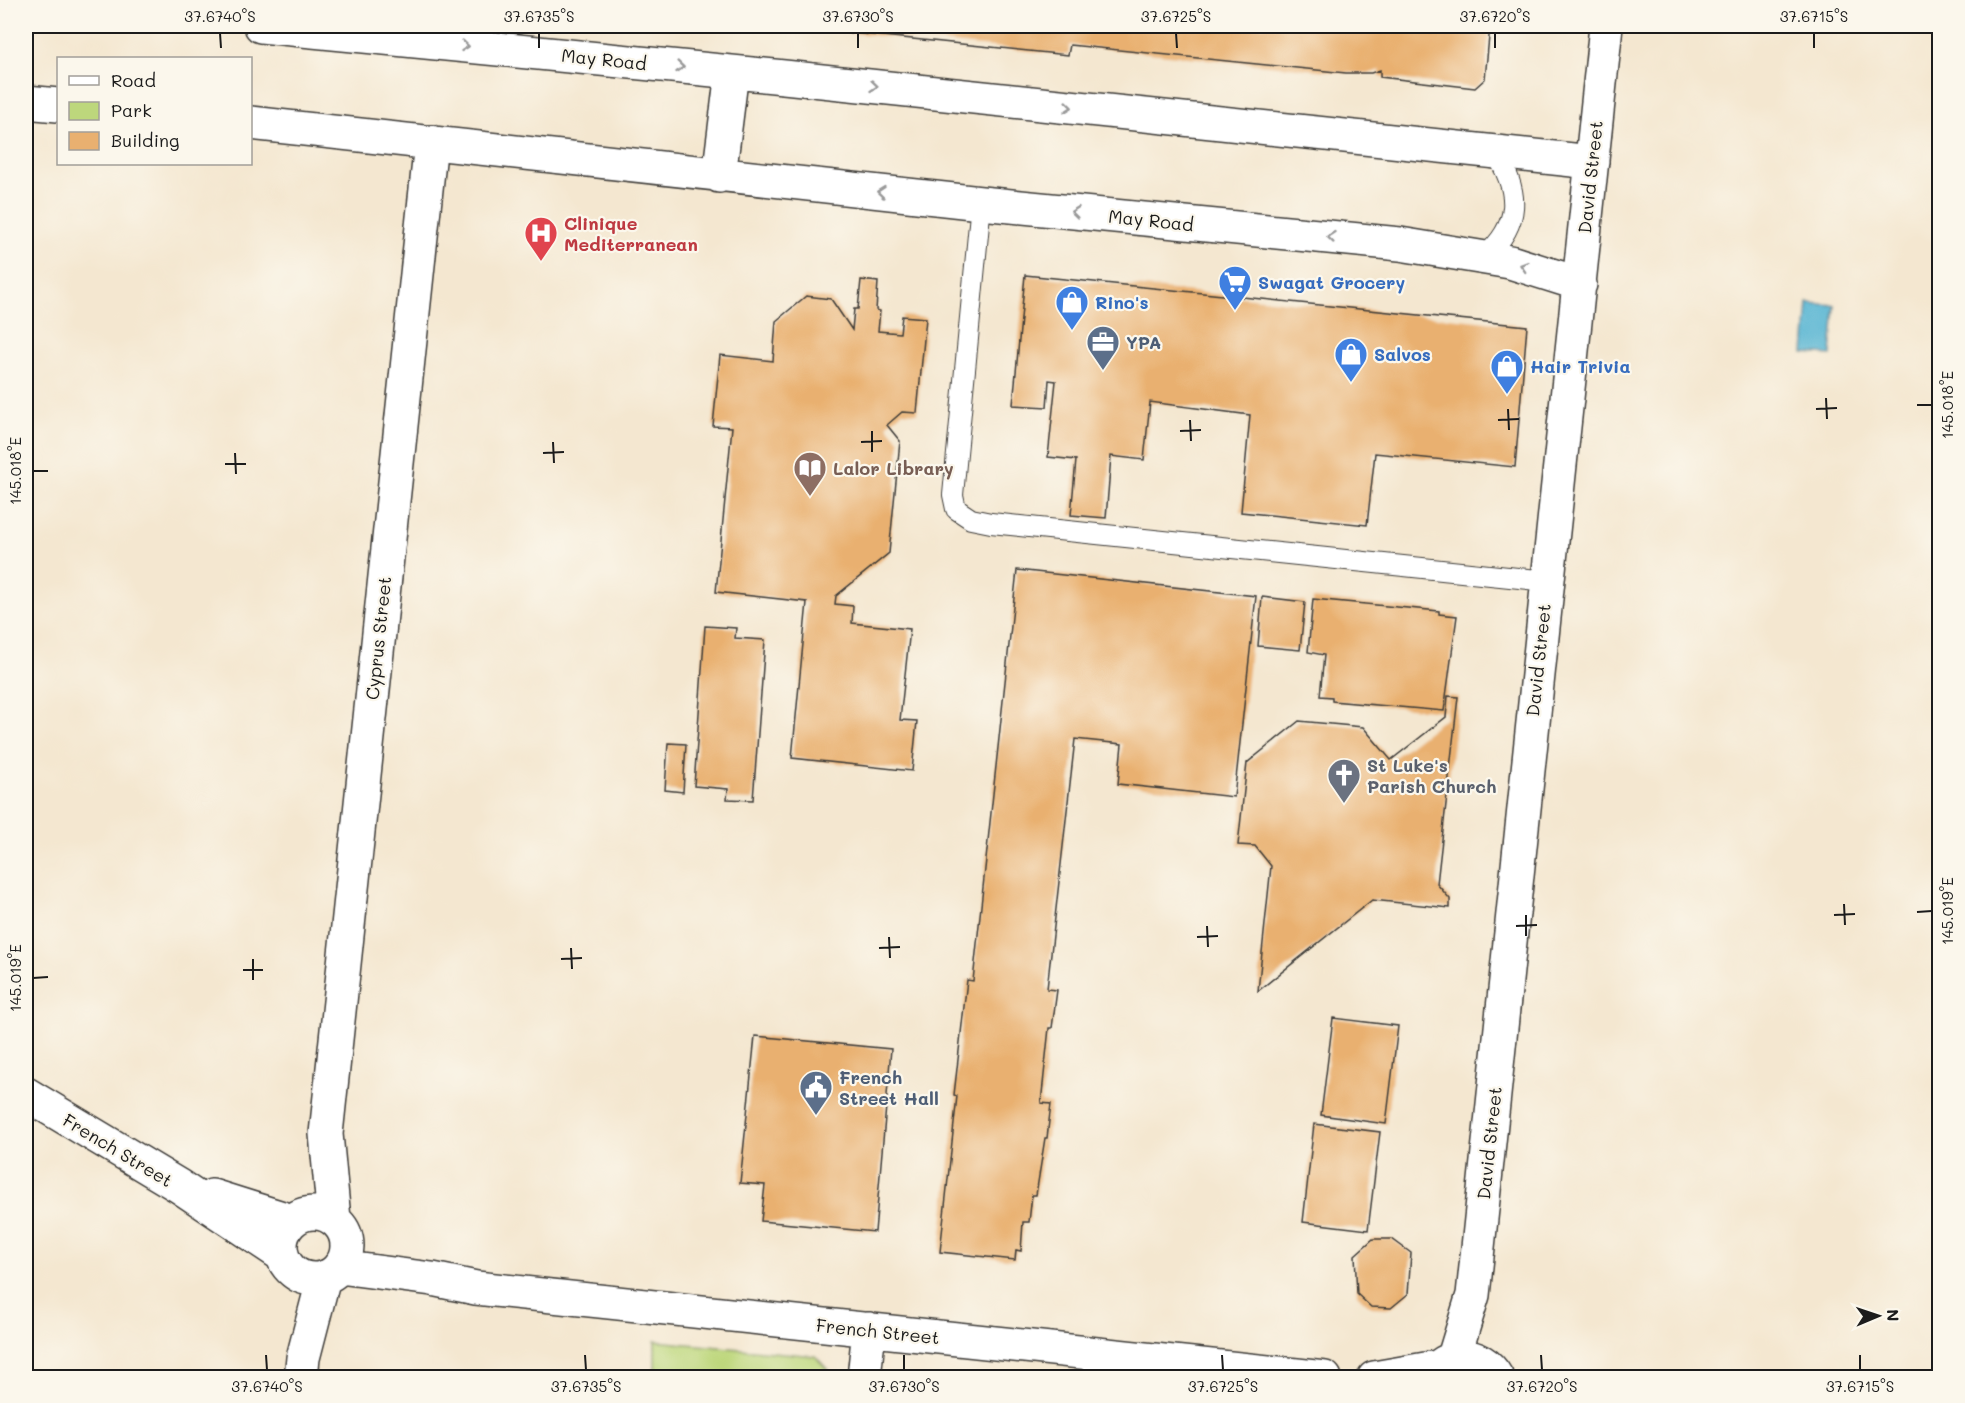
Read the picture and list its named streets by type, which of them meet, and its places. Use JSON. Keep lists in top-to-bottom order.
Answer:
{
  "streets": {
    "street": [
      "May Road",
      "David Street",
      "Cyprus Street",
      "French Street"
    ]
  },
  "crossings": [
    ["May Road", "David Street"],
    ["May Road", "Cyprus Street"],
    ["Cyprus Street", "French Street"]
  ],
  "places": {
    "hospital": ["Clinique Mediterranean"],
    "supermarket": ["Swagat Grocery"],
    "shop": ["Rino's", "Salvos", "Hair Trivia"],
    "office": ["YPA"],
    "library": ["Lalor Library"],
    "church": ["St Luke's Parish Church"],
    "public building": ["French Street Hall"]
  },
  "legend": ["Road", "Park", "Building"],
  "north": "right",
  "coordinates": [
    "37.6740°S",
    "37.6735°S",
    "37.6730°S",
    "37.6725°S",
    "37.6720°S",
    "37.6715°S",
    "145.018°E",
    "145.019°E"
  ]
}
